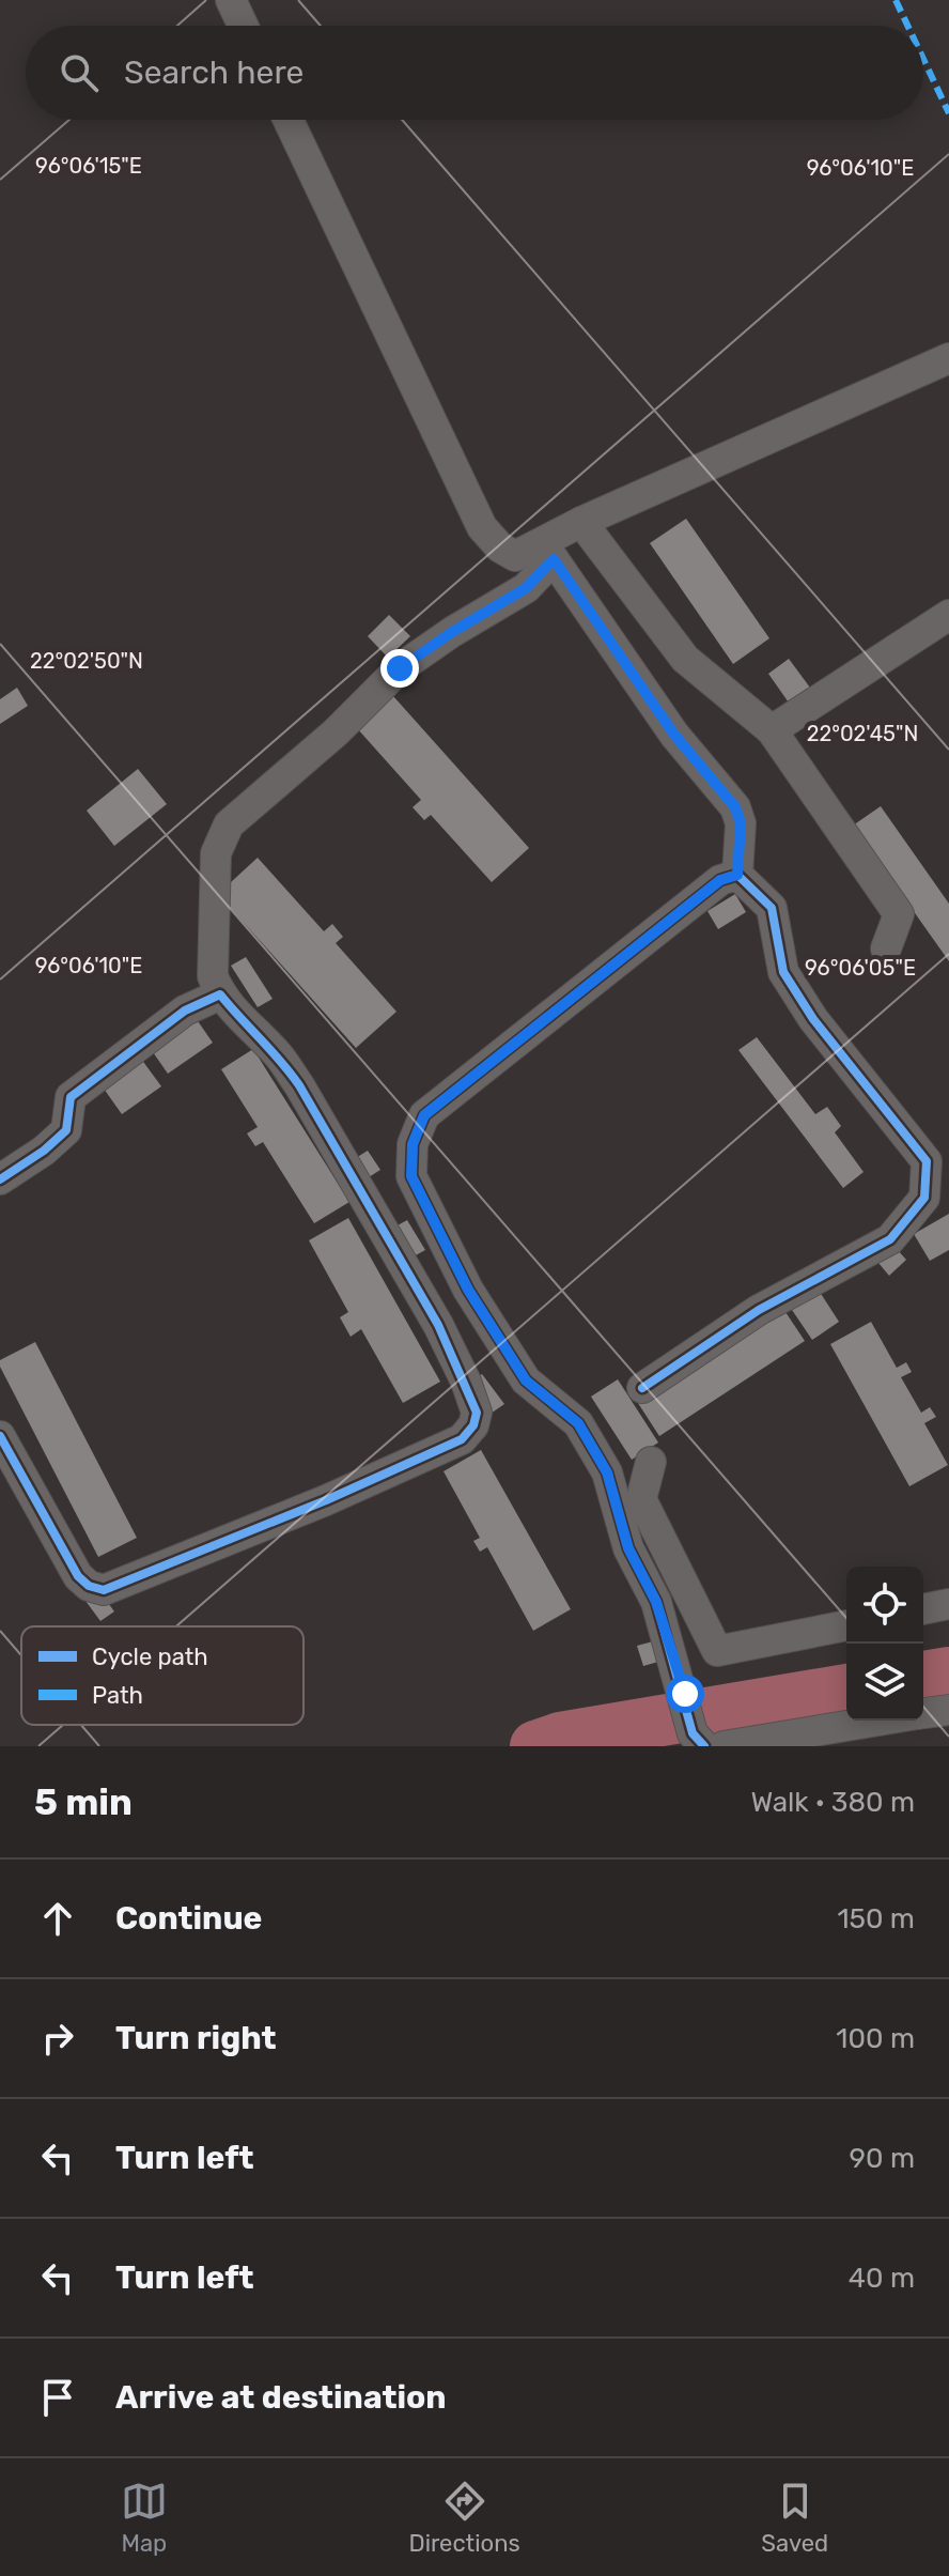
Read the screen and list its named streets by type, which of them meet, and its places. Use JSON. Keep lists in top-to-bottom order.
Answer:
{
  "legend": ["Cycle path", "Path"],
  "page": {
    "search": "Search here",
    "heading": ["5 min", "Walk · 380 m"],
    "list": [
      ["Continue", "150 m"],
      ["Turn right", "100 m"],
      ["Turn left", "90 m"],
      ["Turn left", "40 m"],
      "Arrive at destination"
    ],
    "nav": ["Map", "Directions", "Saved"]
  },
  "coordinates": [
    "96°06'15\"E",
    "96°06'10\"E",
    "22°02'50\"N",
    "22°02'45\"N",
    "96°06'05\"E"
  ]
}
